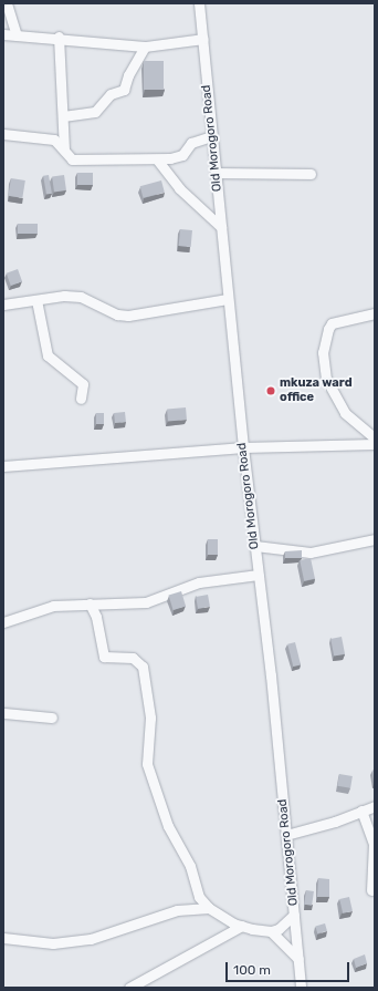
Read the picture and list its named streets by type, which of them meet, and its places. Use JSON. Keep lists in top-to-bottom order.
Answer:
{
  "streets": {
    "street": ["Old Morogoro Road"]
  },
  "places": ["mkuza ward office"],
  "scale_bar": "100 m"
}
